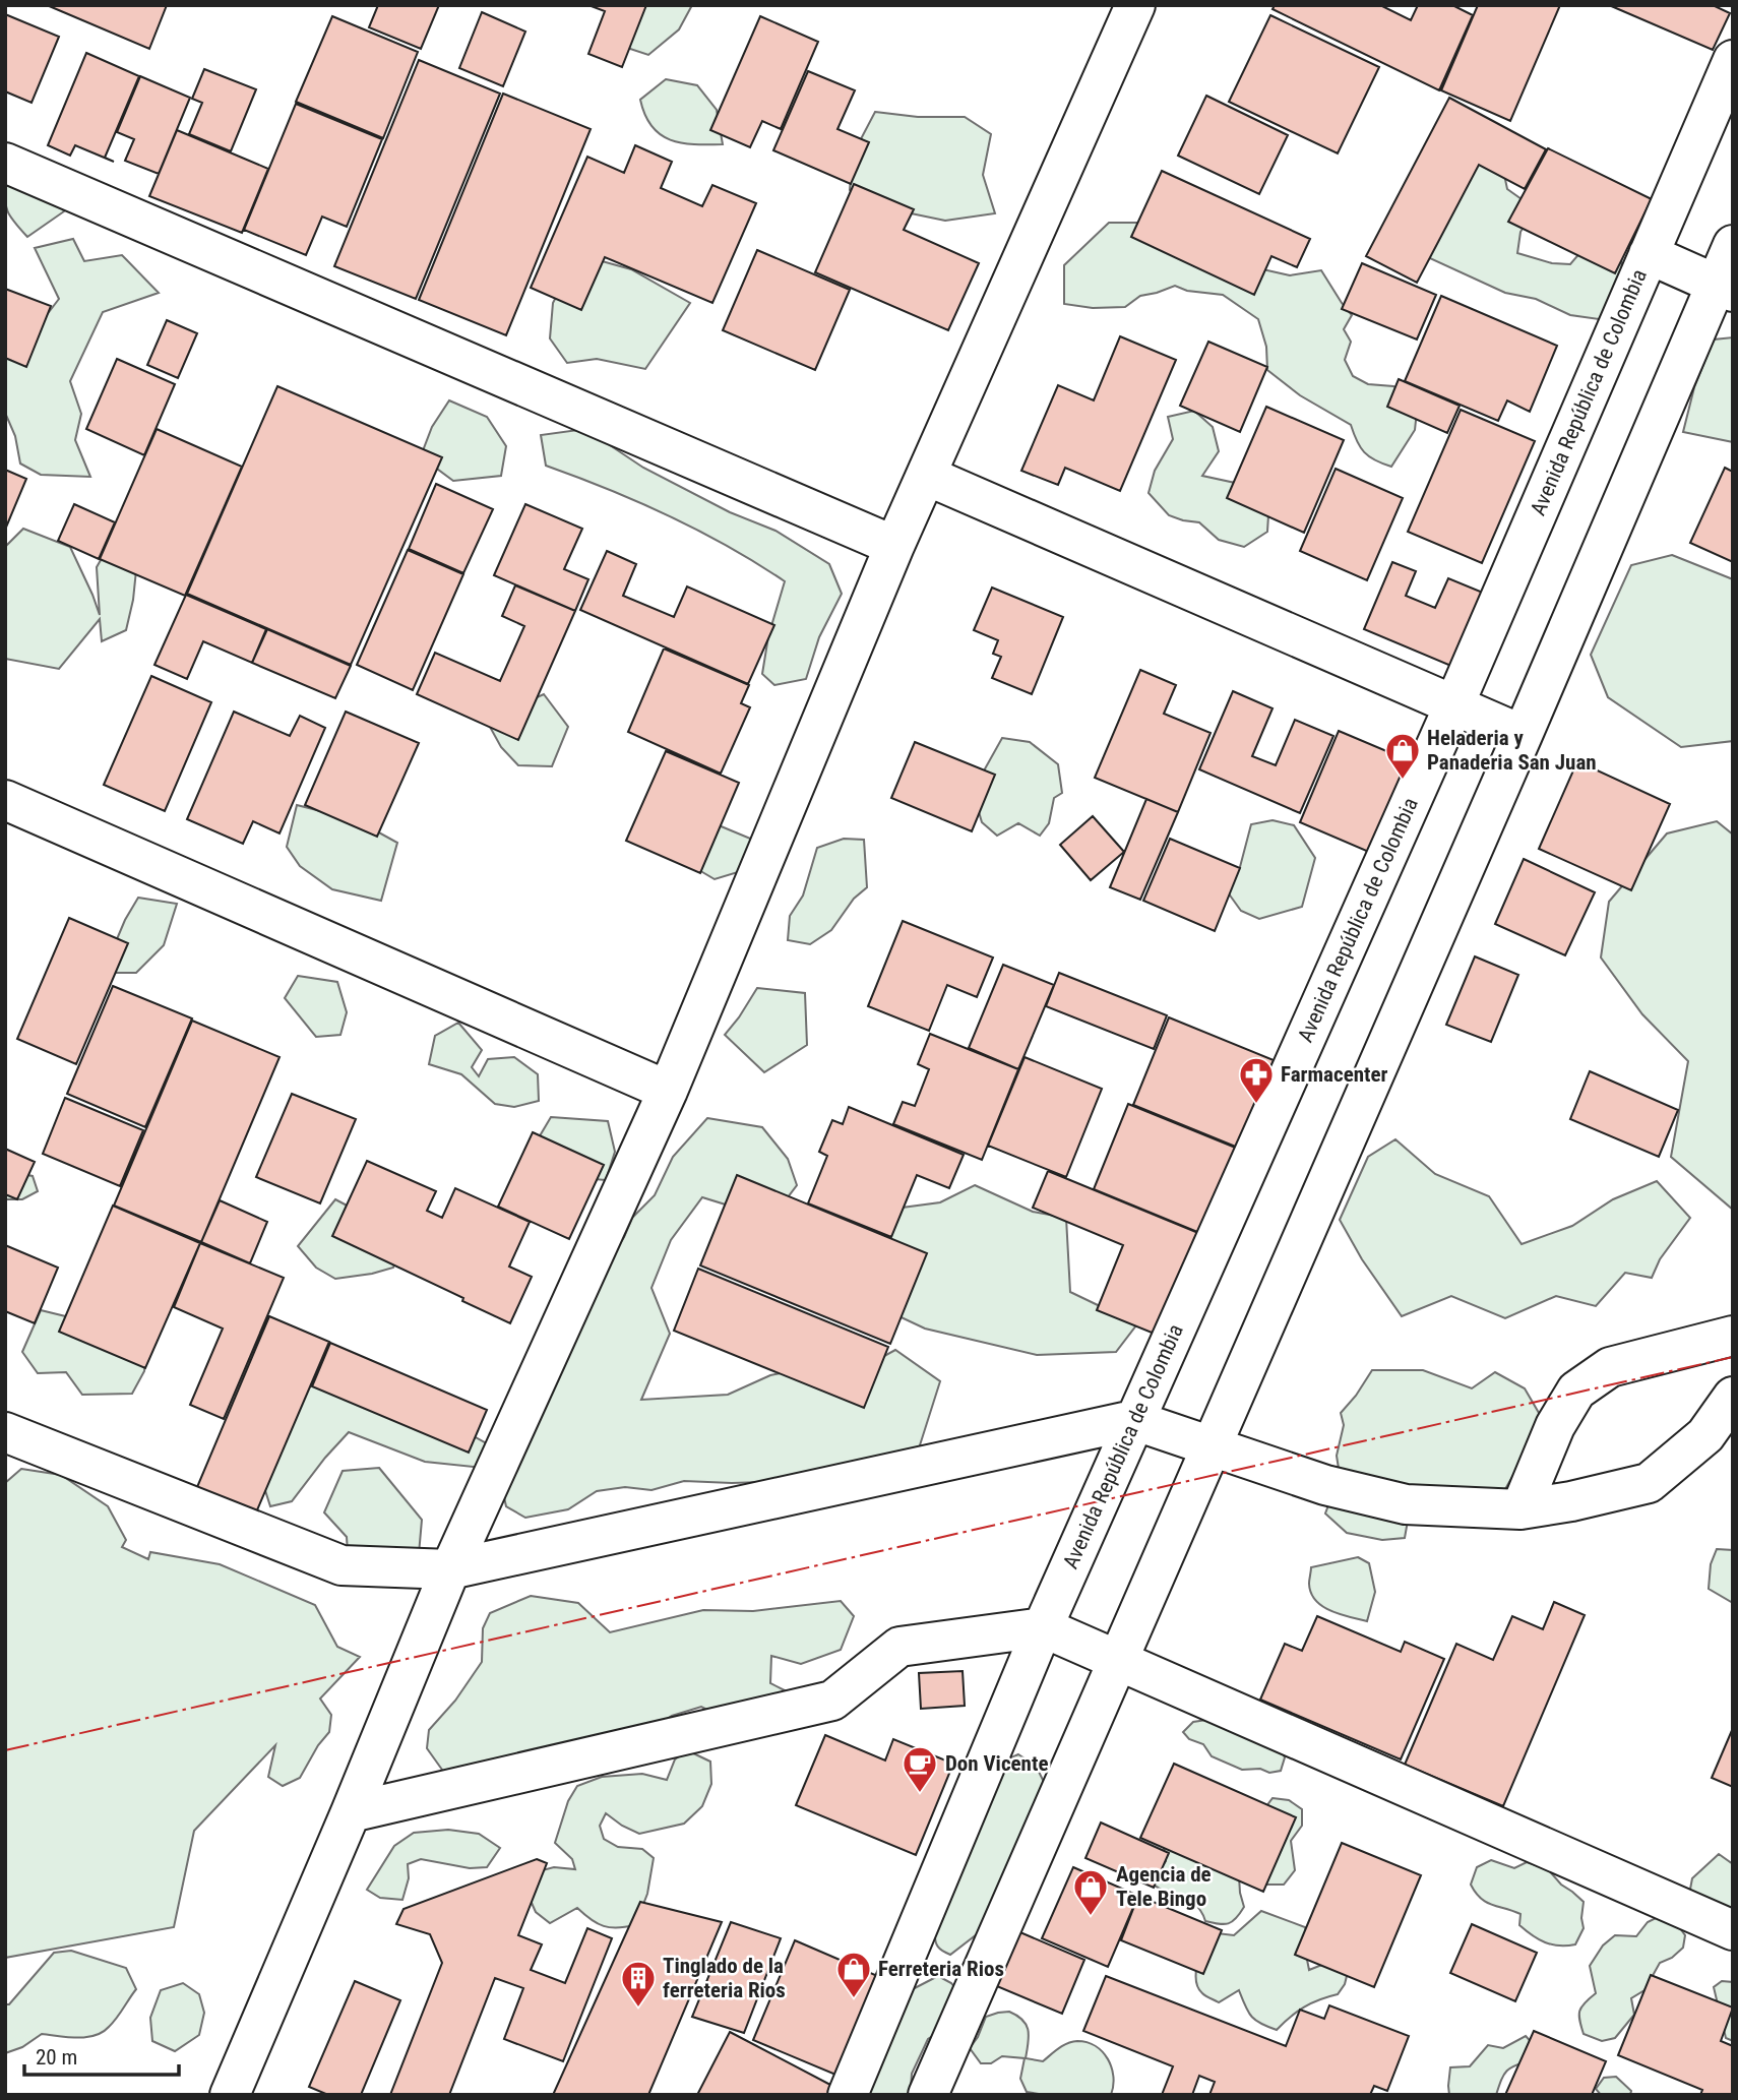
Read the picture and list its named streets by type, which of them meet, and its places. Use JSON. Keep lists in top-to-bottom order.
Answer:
{
  "streets": {
    "street": ["Avenida República de Colombia"]
  },
  "places": {
    "shop": ["Heladeria y Panaderia San Juan", "Agencia de Tele Bingo", "Ferreteria Rios"],
    "pharmacy": ["Farmacenter"],
    "cafe": ["Don Vicente"],
    "building": ["Tinglado de la ferreteria Rios"]
  },
  "scale_bar": "20 m"
}
